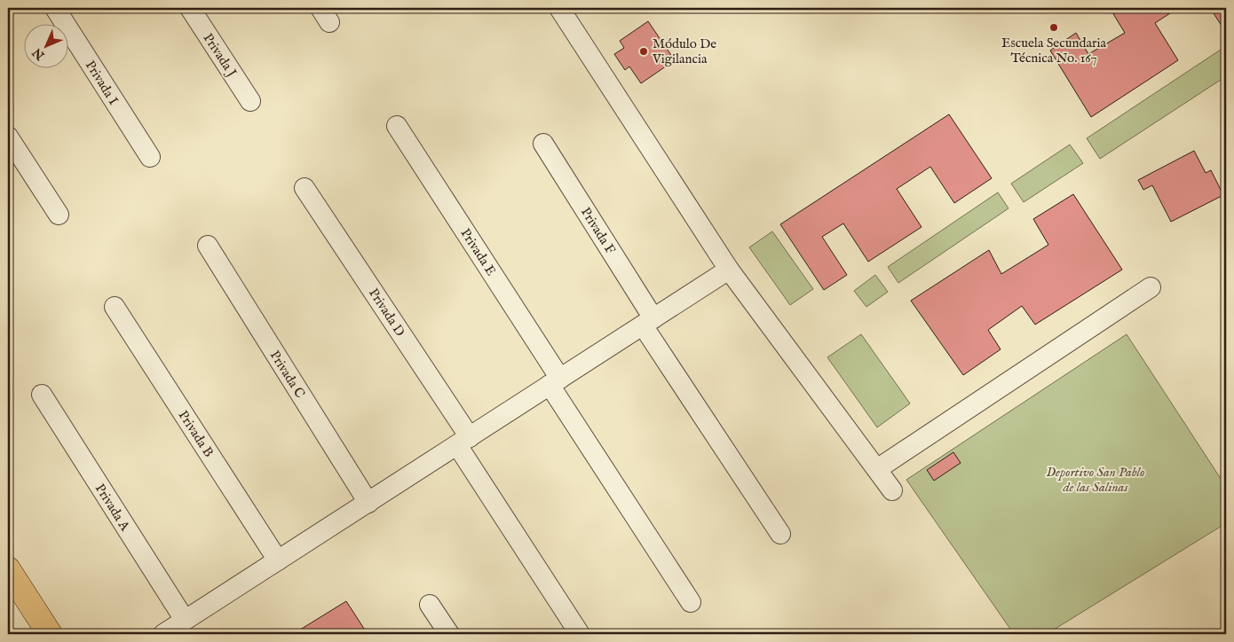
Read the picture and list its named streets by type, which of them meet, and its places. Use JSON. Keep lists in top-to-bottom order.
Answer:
{
  "streets": {
    "street": [
      "Privada J",
      "Privada I",
      "Privada F",
      "Privada E",
      "Privada D",
      "Privada C",
      "Privada B",
      "Privada A"
    ]
  },
  "parks": ["Deportivo San Pablo de las Salinas"],
  "places": ["Escuela Secundaria Técnica No. 167", "Módulo De Vigilancia"],
  "north": "bottom left"
}
